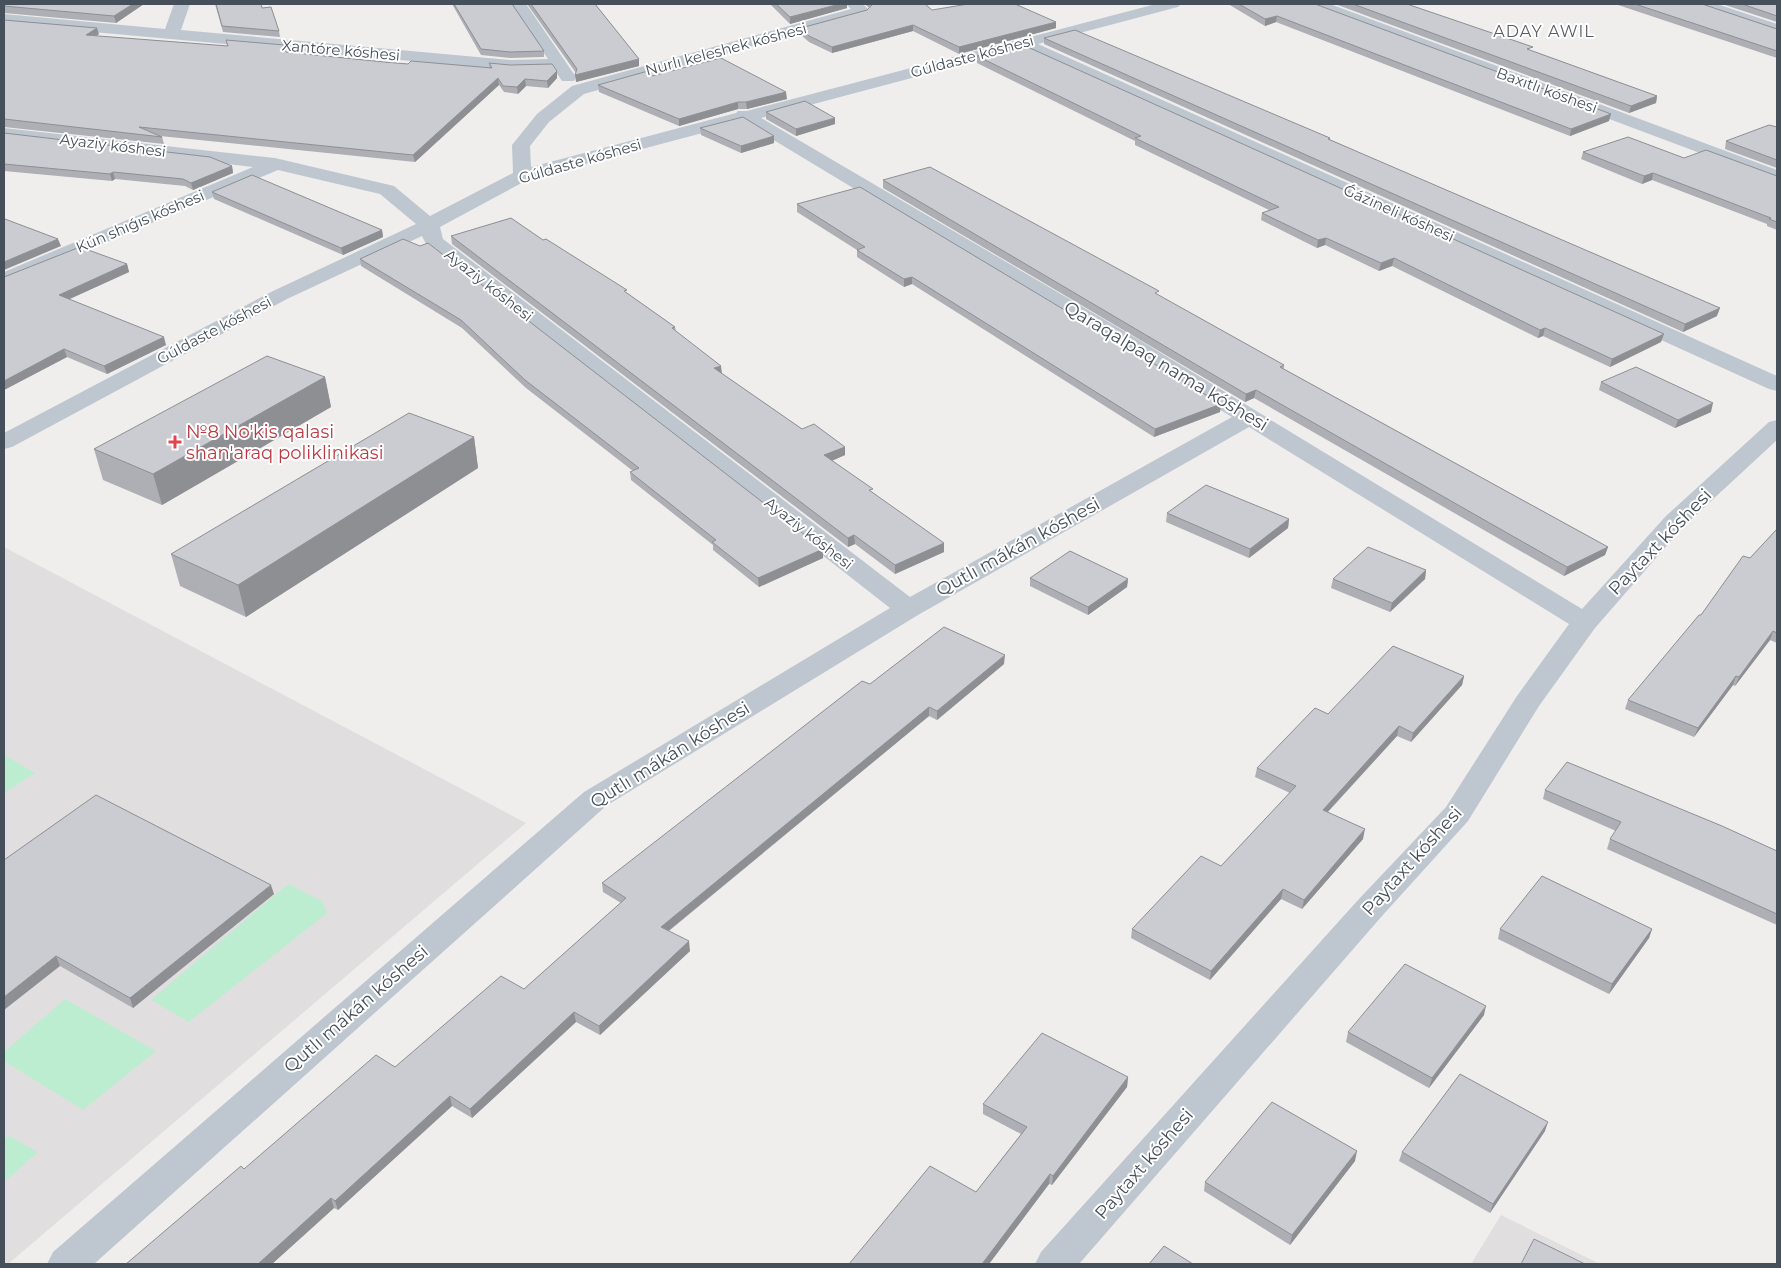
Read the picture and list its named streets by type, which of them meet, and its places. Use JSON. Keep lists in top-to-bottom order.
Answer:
{
  "streets": {
    "street": [
      "Nurlı keleshek kóshesi",
      "Xantóre kóshesi",
      "Gúldaste kóshesi",
      "Baxıtlı kóshesi",
      "Ayaziy kóshesi",
      "Ǵázineli kóshesi",
      "Kún shıǵıs kóshesi",
      "Qaraqalpaq nama kóshesi",
      "Paytaxt kóshesi",
      "Qutlı mákán kóshesi"
    ]
  },
  "crossings": [
    ["Gúldaste kóshesi", "Ayaziy kóshesi"],
    ["Gúldaste kóshesi", "Ǵázineli kóshesi"],
    ["Gúldaste kóshesi", "Qaraqalpaq nama kóshesi"],
    ["Ayaziy kóshesi", "Kún shıǵıs kóshesi"],
    ["Ayaziy kóshesi", "Qutlı mákán kóshesi"],
    ["Qaraqalpaq nama kóshesi", "Paytaxt kóshesi"],
    ["Qaraqalpaq nama kóshesi", "Qutlı mákán kóshesi"]
  ],
  "districts": ["ADAY AWIL"],
  "places": {
    "health": ["№8 No'kis qalasi shan'araq poliklinikasi"]
  }
}
